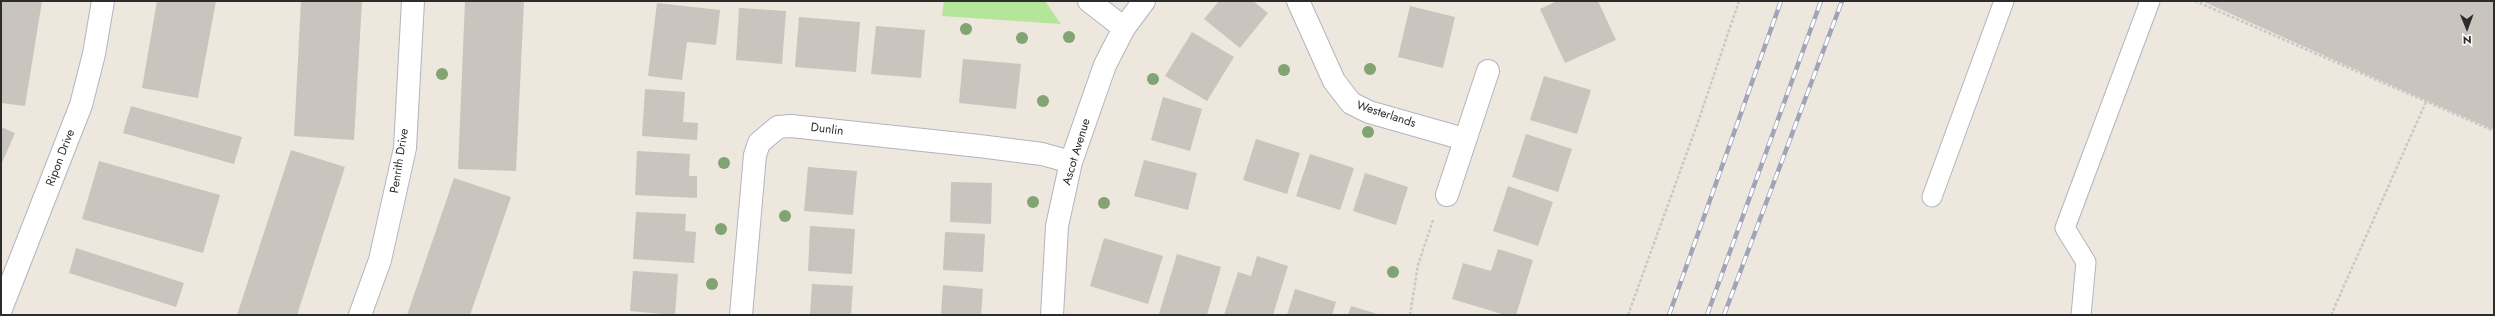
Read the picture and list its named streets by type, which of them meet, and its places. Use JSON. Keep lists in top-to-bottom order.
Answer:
{
  "streets": {
    "street": [
      "Westerlands",
      "Dunlin",
      "Ascot Avenue",
      "Ripon Drive",
      "Penrith Drive"
    ]
  },
  "crossings": [
    ["Dunlin", "Ascot Avenue"]
  ],
  "north": "bottom"
}
